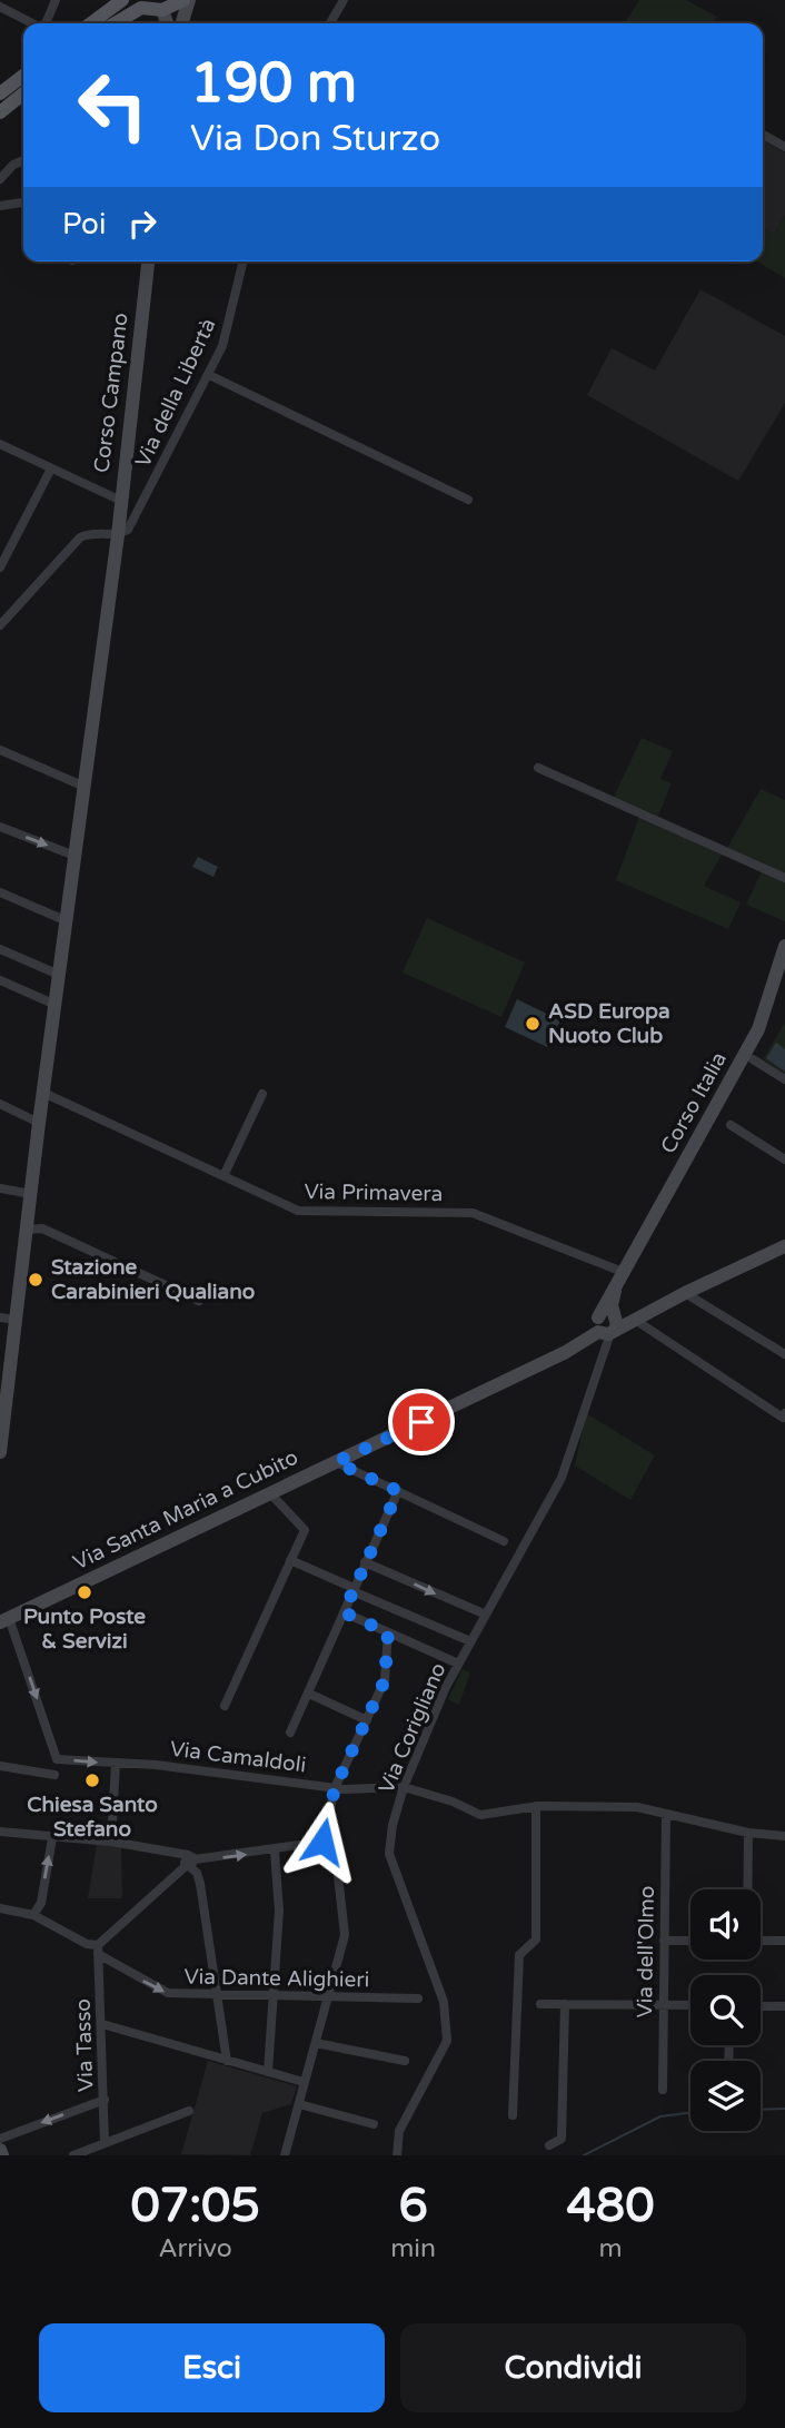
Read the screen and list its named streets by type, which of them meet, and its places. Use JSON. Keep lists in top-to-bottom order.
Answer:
{
  "streets": {
    "main road": ["Corso Campano", "Corso Italia", "Via Santa Maria a Cubito"],
    "street": [
      "Via della Libertà",
      "Via Primavera",
      "Via Corigliano",
      "Via Camaldoli",
      "Via dell'Olmo",
      "Via Dante Alighieri",
      "Via Tasso"
    ]
  },
  "crossings": [
    ["Corso Campano", "Via della Libertà"],
    ["Corso Campano", "Via Primavera"],
    ["Corso Italia", "Via Primavera"],
    ["Corso Italia", "Via Santa Maria a Cubito"],
    ["Via Santa Maria a Cubito", "Via Camaldoli"],
    ["Via Corigliano", "Via Camaldoli"],
    ["Via Camaldoli", "Via dell'Olmo"],
    ["Via Dante Alighieri", "Via Tasso"]
  ],
  "places": [
    "ASD Europa Nuoto Club",
    "Stazione Carabinieri Qualiano",
    "Punto Poste & Servizi",
    "Chiesa Santo Stefano"
  ],
  "page": {
    "turn": ["190 m", "Via Don Sturzo"],
    "then": "Poi",
    "eta": [
      "07:05",
      "Arrivo",
      "6",
      "min",
      "480",
      "m"
    ],
    "buttons": ["Esci", "Condividi"]
  }
}
